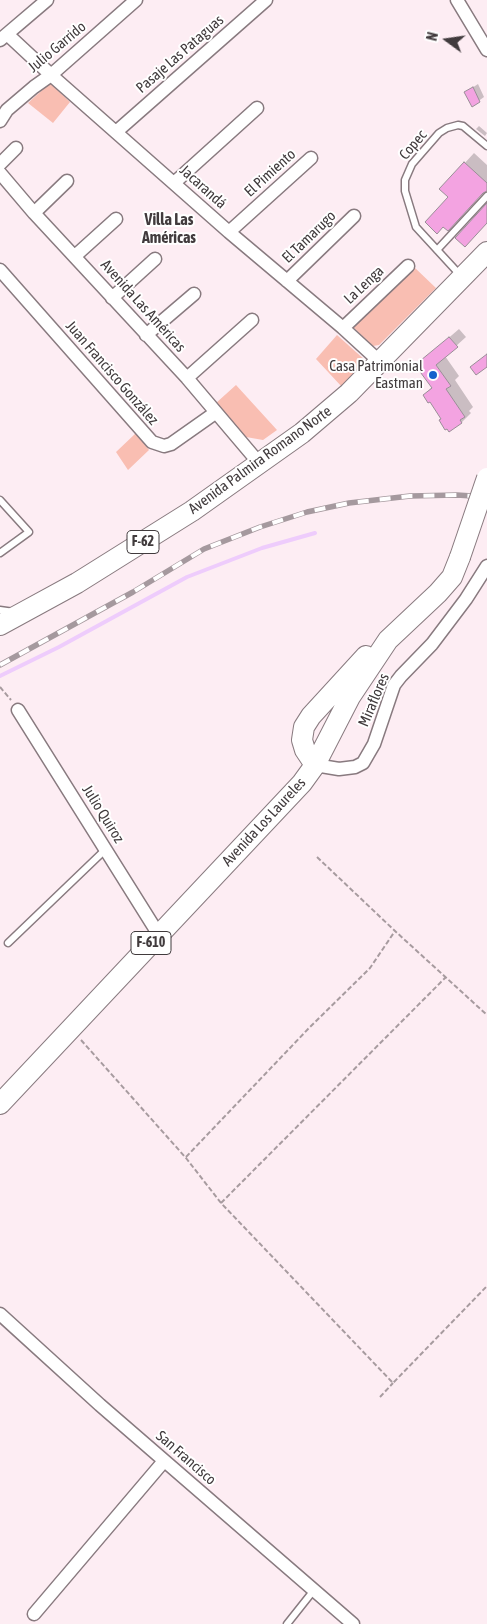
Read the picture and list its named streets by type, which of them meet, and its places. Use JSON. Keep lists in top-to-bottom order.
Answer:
{
  "streets": {
    "main road": [
      "Avenida Palmira Romano Norte",
      "F-62",
      "Avenida Los Laureles",
      "F-610"
    ],
    "street": [
      "Julio Garrido",
      "Pasaje Las Pataguas",
      "El Pimiento",
      "Jacarandá",
      "El Tamarugo",
      "La Lenga",
      "Avenida Las Américas",
      "Juan Francisco González",
      "Miraflores",
      "Julio Quiroz",
      "San Francisco"
    ],
    "lane": ["Copec"]
  },
  "crossings": [
    ["Julio Garrido", "Jacarandá"],
    ["Pasaje Las Pataguas", "Jacarandá"],
    ["Copec", "Avenida Palmira Romano Norte"],
    ["El Pimiento", "Jacarandá"],
    ["Jacarandá", "El Tamarugo"],
    ["Jacarandá", "La Lenga"],
    ["Jacarandá", "Avenida Palmira Romano Norte"],
    ["Avenida Las Américas", "Juan Francisco González"],
    ["Avenida Las Américas", "Avenida Palmira Romano Norte"],
    ["Miraflores", "Avenida Los Laureles"],
    ["Julio Quiroz", "Avenida Los Laureles"]
  ],
  "districts": ["Villa Las Américas"],
  "places": ["Casa Patrimonial Eastman"],
  "north": "left"
}
